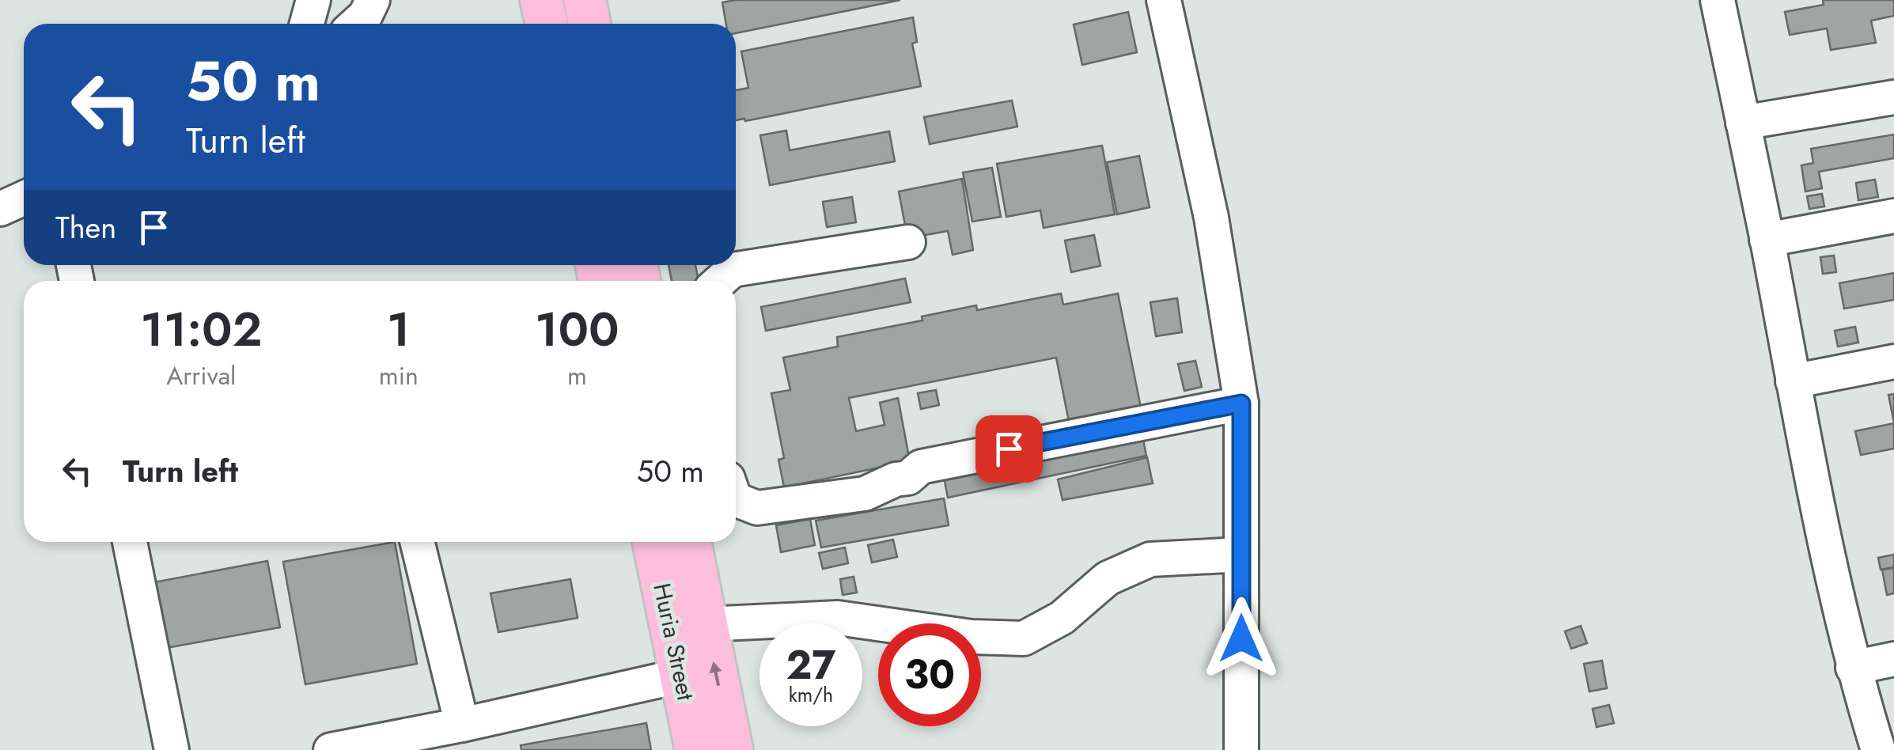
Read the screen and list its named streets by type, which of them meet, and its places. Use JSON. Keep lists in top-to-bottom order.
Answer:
{
  "streets": {
    "main road": ["Huria Street"]
  },
  "page": {
    "turn": ["50 m", "Turn left"],
    "then": "Then",
    "eta": [
      "11:02",
      "Arrival",
      "1",
      "min",
      "100",
      "m"
    ],
    "list": [
      {
        "name": "Turn left",
        "value": "50 m"
      }
    ],
    "speed": "27 km/h",
    "limit": "30"
  }
}
